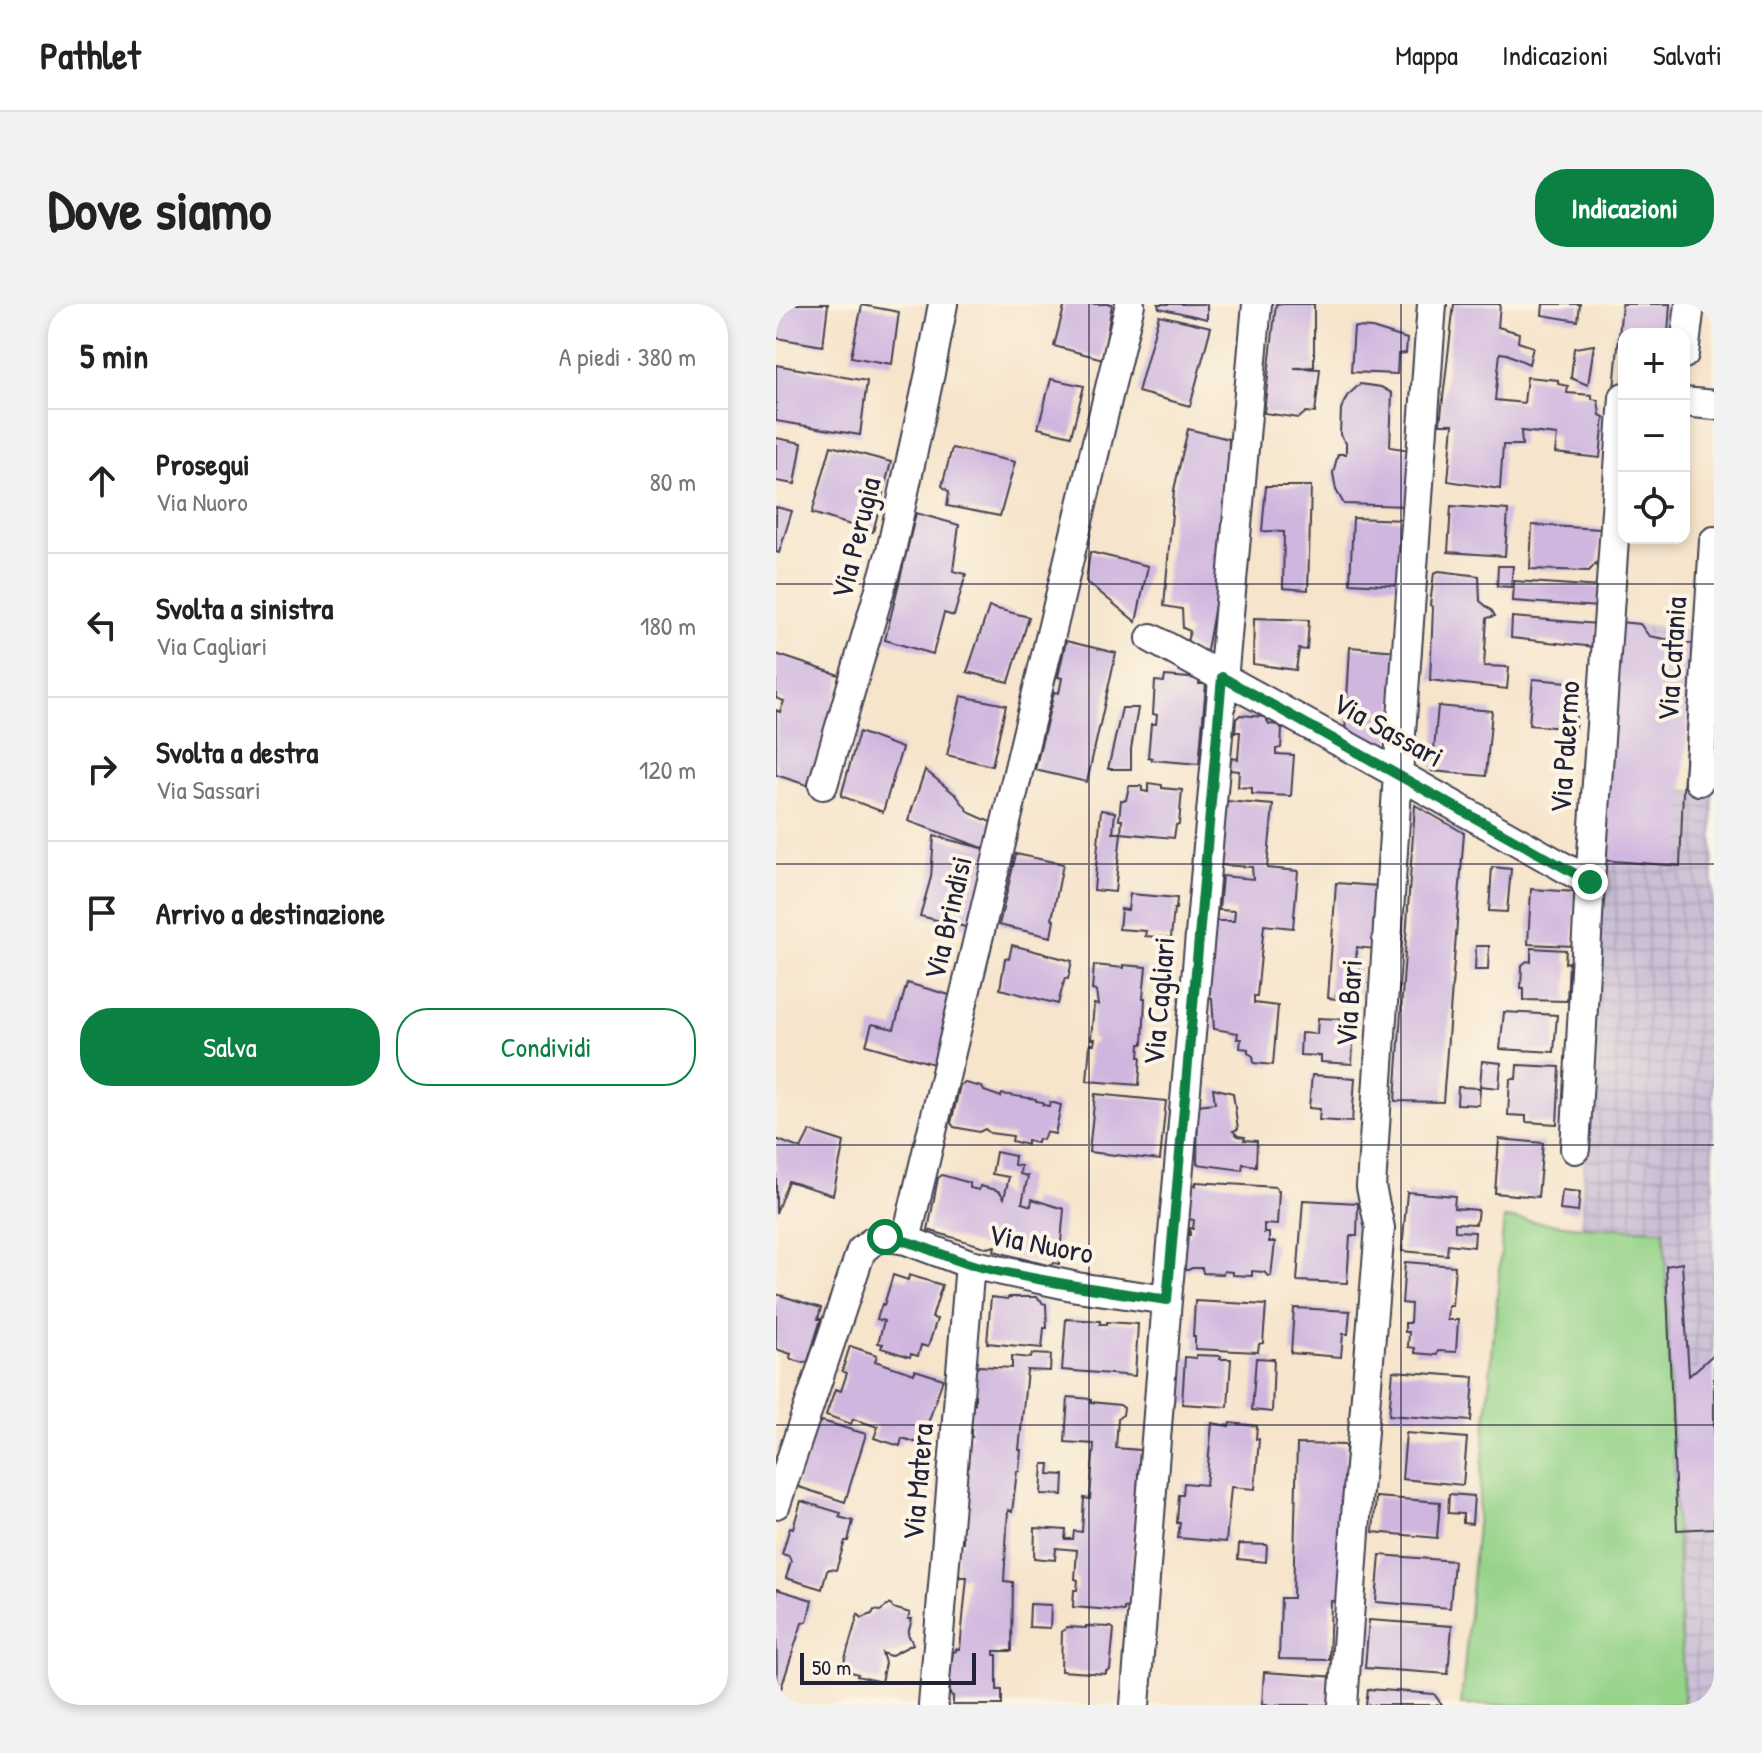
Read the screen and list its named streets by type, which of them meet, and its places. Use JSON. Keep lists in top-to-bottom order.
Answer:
{
  "streets": {
    "street": [
      "Via Perugia",
      "Via Catania",
      "Via Sassari",
      "Via Palermo",
      "Via Brindisi",
      "Via Cagliari",
      "Via Bari",
      "Via Nuoro",
      "Via Matera"
    ]
  },
  "crossings": [
    ["Via Sassari", "Via Palermo"],
    ["Via Sassari", "Via Cagliari"],
    ["Via Sassari", "Via Bari"],
    ["Via Brindisi", "Via Nuoro"],
    ["Via Cagliari", "Via Nuoro"],
    ["Via Nuoro", "Via Matera"]
  ],
  "scale_bar": "50 m",
  "page": {
    "header": "Pathlet",
    "nav": ["Mappa", "Indicazioni", "Salvati"],
    "buttons": [
      "Indicazioni",
      ["Salva", "Condividi"]
    ],
    "title": "Dove siamo",
    "heading": ["5 min", "A piedi · 380 m"],
    "map_buttons": ["+", "−"],
    "list": [
      ["Prosegui", "Via Nuoro", "80 m"],
      ["Svolta a sinistra", "Via Cagliari", "180 m"],
      ["Svolta a destra", "Via Sassari", "120 m"],
      "Arrivo a destinazione"
    ],
    "scale": "50 m"
  }
}
